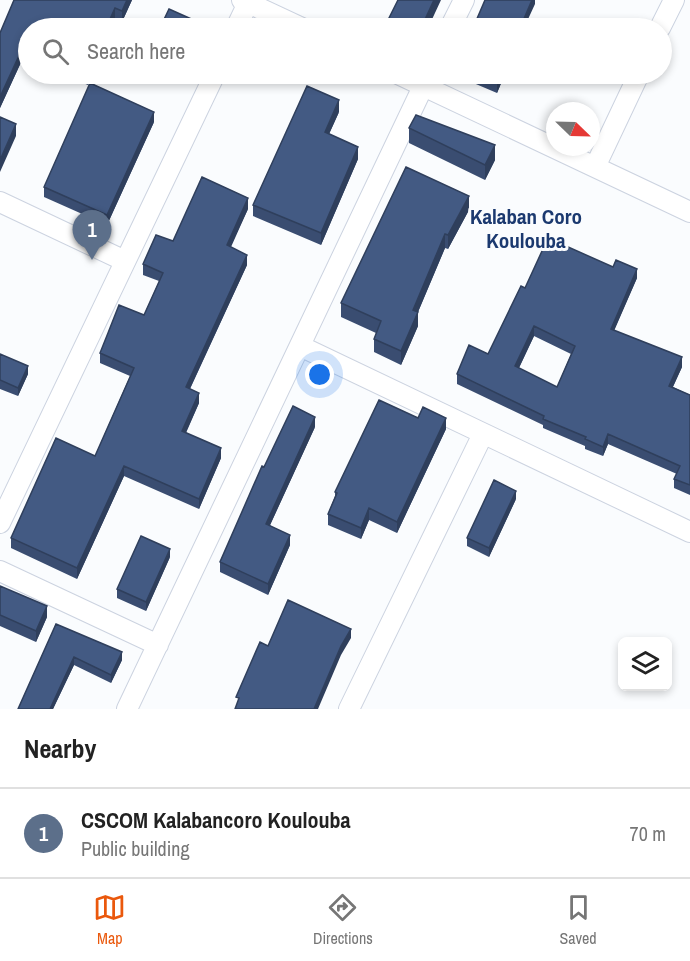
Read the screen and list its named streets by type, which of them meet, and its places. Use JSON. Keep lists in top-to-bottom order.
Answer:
{
  "districts": ["Kalaban Coro Koulouba"],
  "north": "bottom right",
  "page": {
    "search": "Search here",
    "pins": "1",
    "heading": "Nearby",
    "list": [
      {
        "mark": "1",
        "name": "CSCOM Kalabancoro Koulouba",
        "note": "Public building",
        "value": "70 m"
      }
    ],
    "nav": ["Map", "Directions", "Saved"]
  }
}
